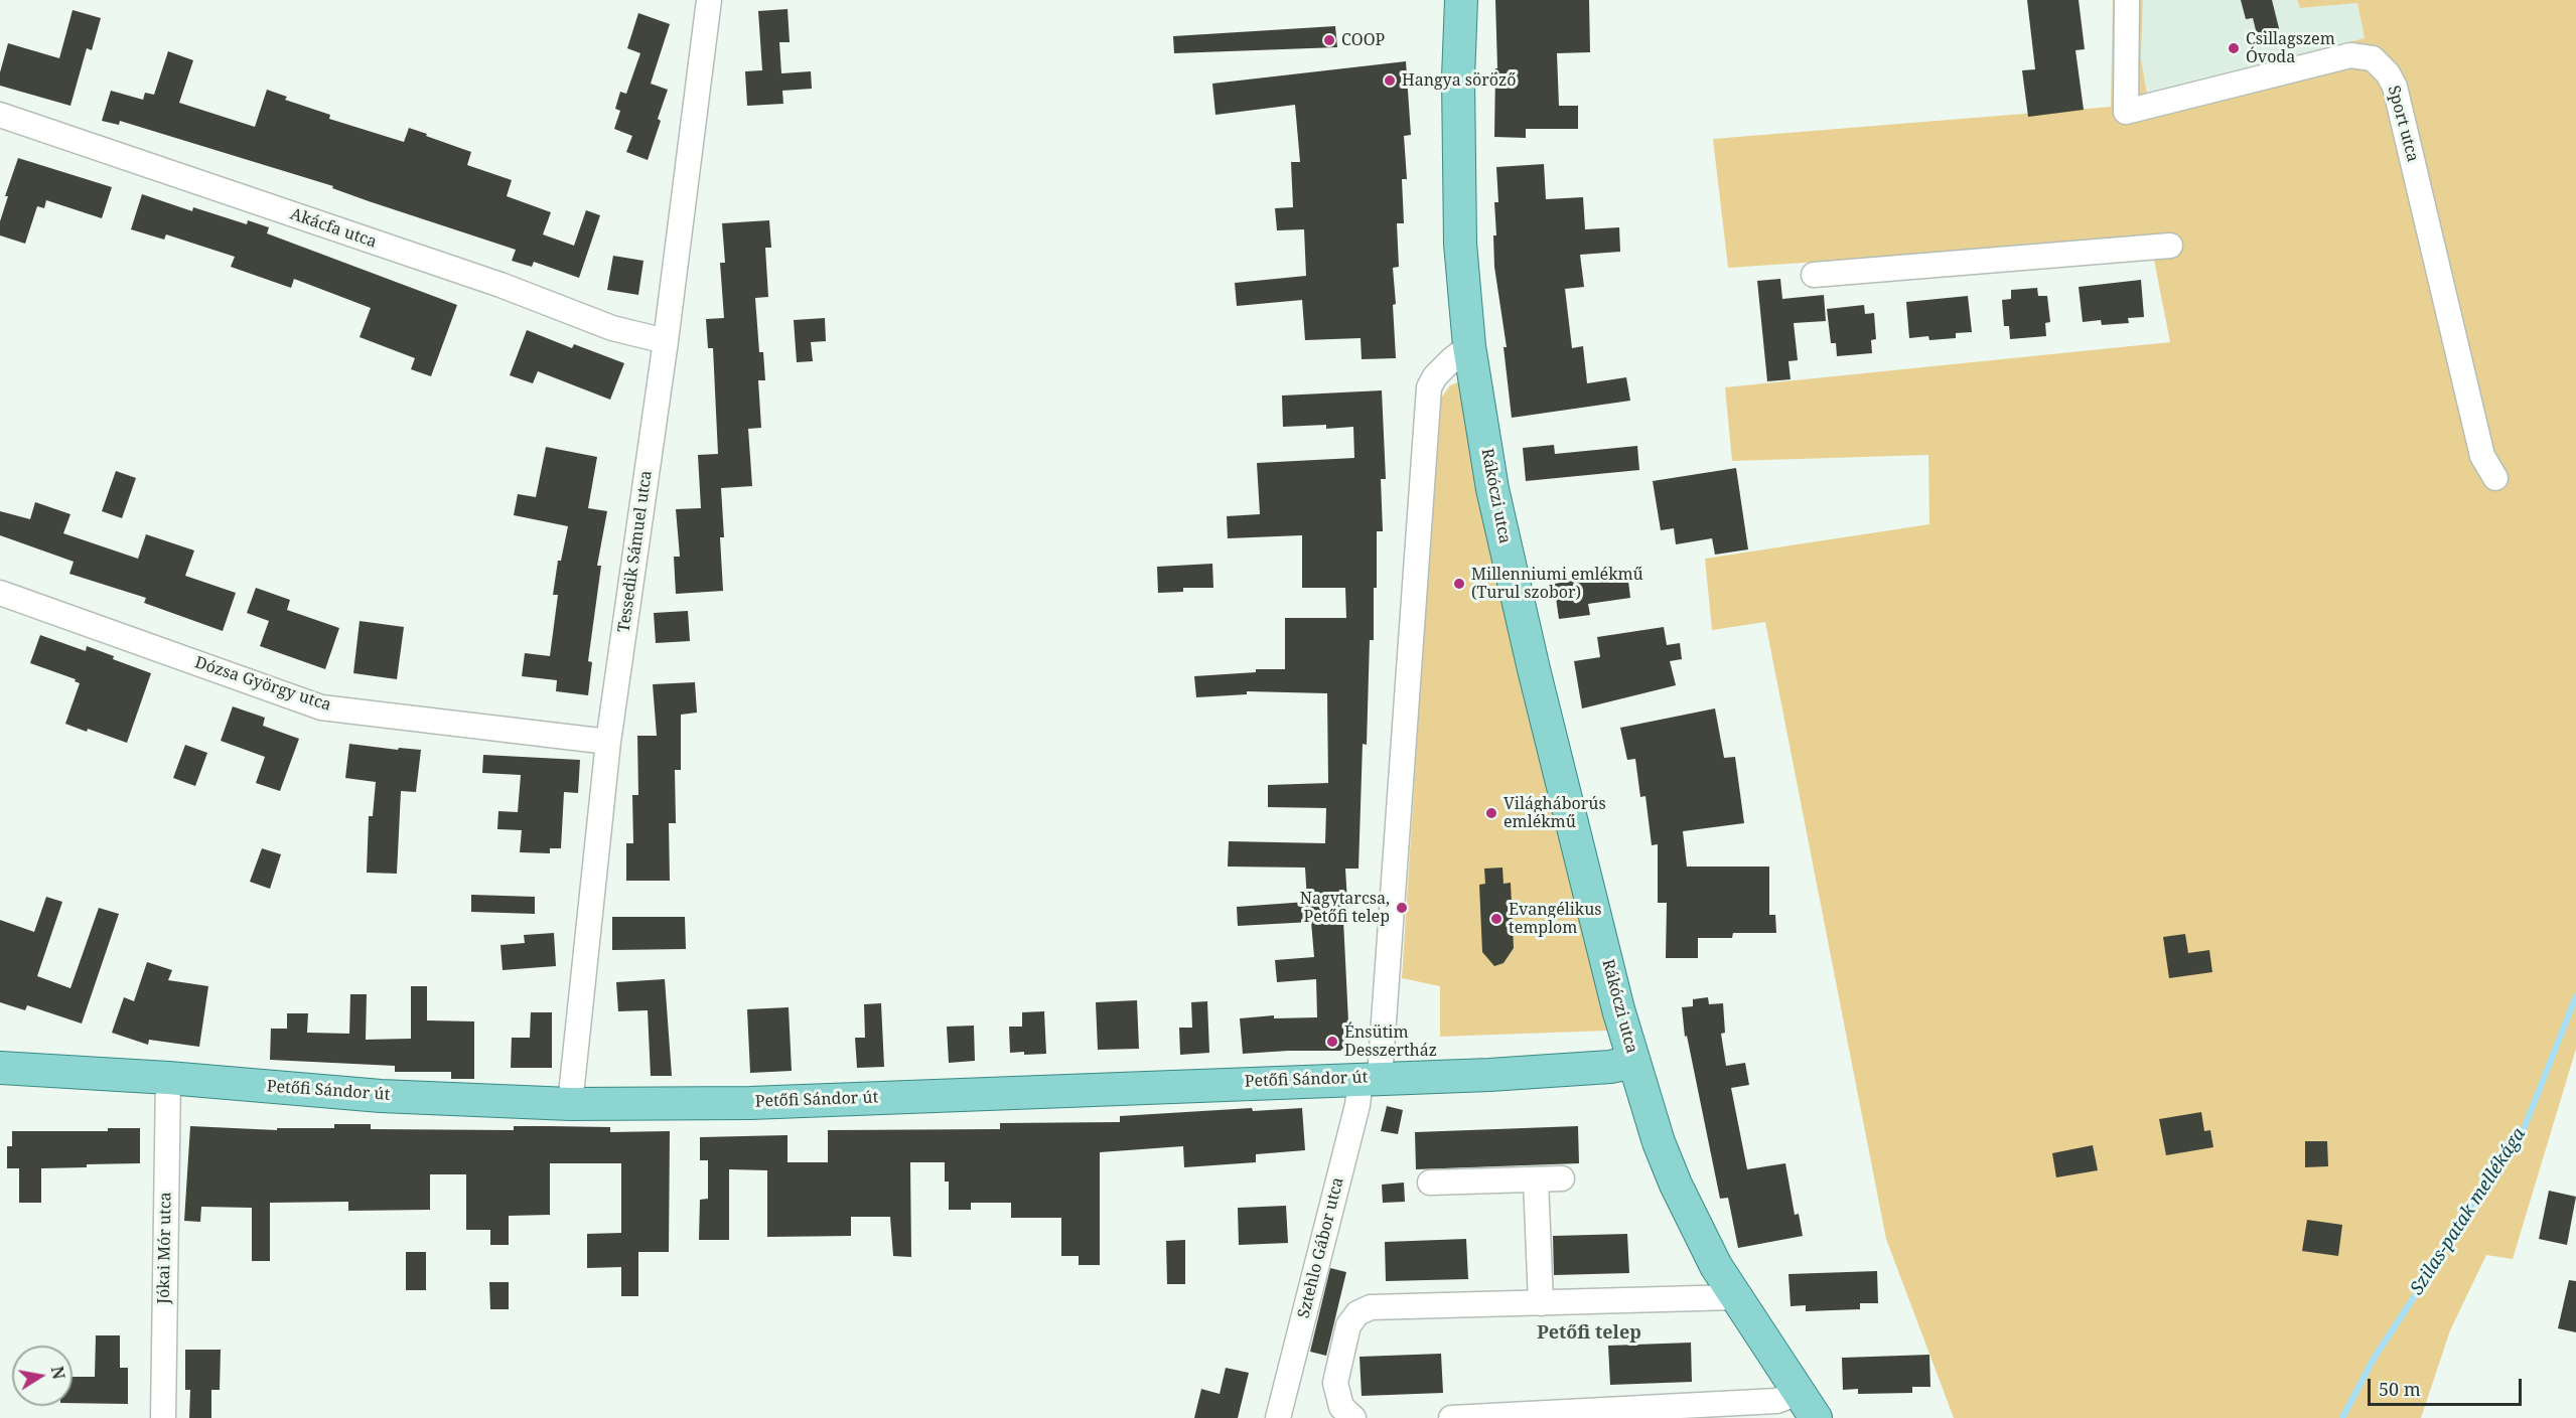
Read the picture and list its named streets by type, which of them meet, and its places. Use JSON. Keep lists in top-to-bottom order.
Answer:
{
  "streets": {
    "main road": ["Rákóczi utca", "Petőfi Sándor út"],
    "street": [
      "Sport utca",
      "Akácfa utca",
      "Tessedik Sámuel utca",
      "Dózsa György utca",
      "Jókai Mór utca",
      "Sztehlo Gábor utca"
    ]
  },
  "crossings": [
    ["Akácfa utca", "Tessedik Sámuel utca"],
    ["Rákóczi utca", "Petőfi Sándor út"],
    ["Tessedik Sámuel utca", "Dózsa György utca"],
    ["Tessedik Sámuel utca", "Petőfi Sándor út"],
    ["Petőfi Sándor út", "Jókai Mór utca"],
    ["Petőfi Sándor út", "Sztehlo Gábor utca"]
  ],
  "districts": ["Petőfi telep"],
  "water": ["Szilas-patak mellékága"],
  "places": [
    "COOP",
    "Csillagszem Óvoda",
    "Hangya söröző",
    "Millenniumi emlékmű (Turul szobor)",
    "Világháborús emlékmű",
    "Nagytarcsa, Petőfi telep",
    "Evangélikus templom",
    "Énsütim Desszertház"
  ],
  "scale_bar": "50 m",
  "north": "right"
}
